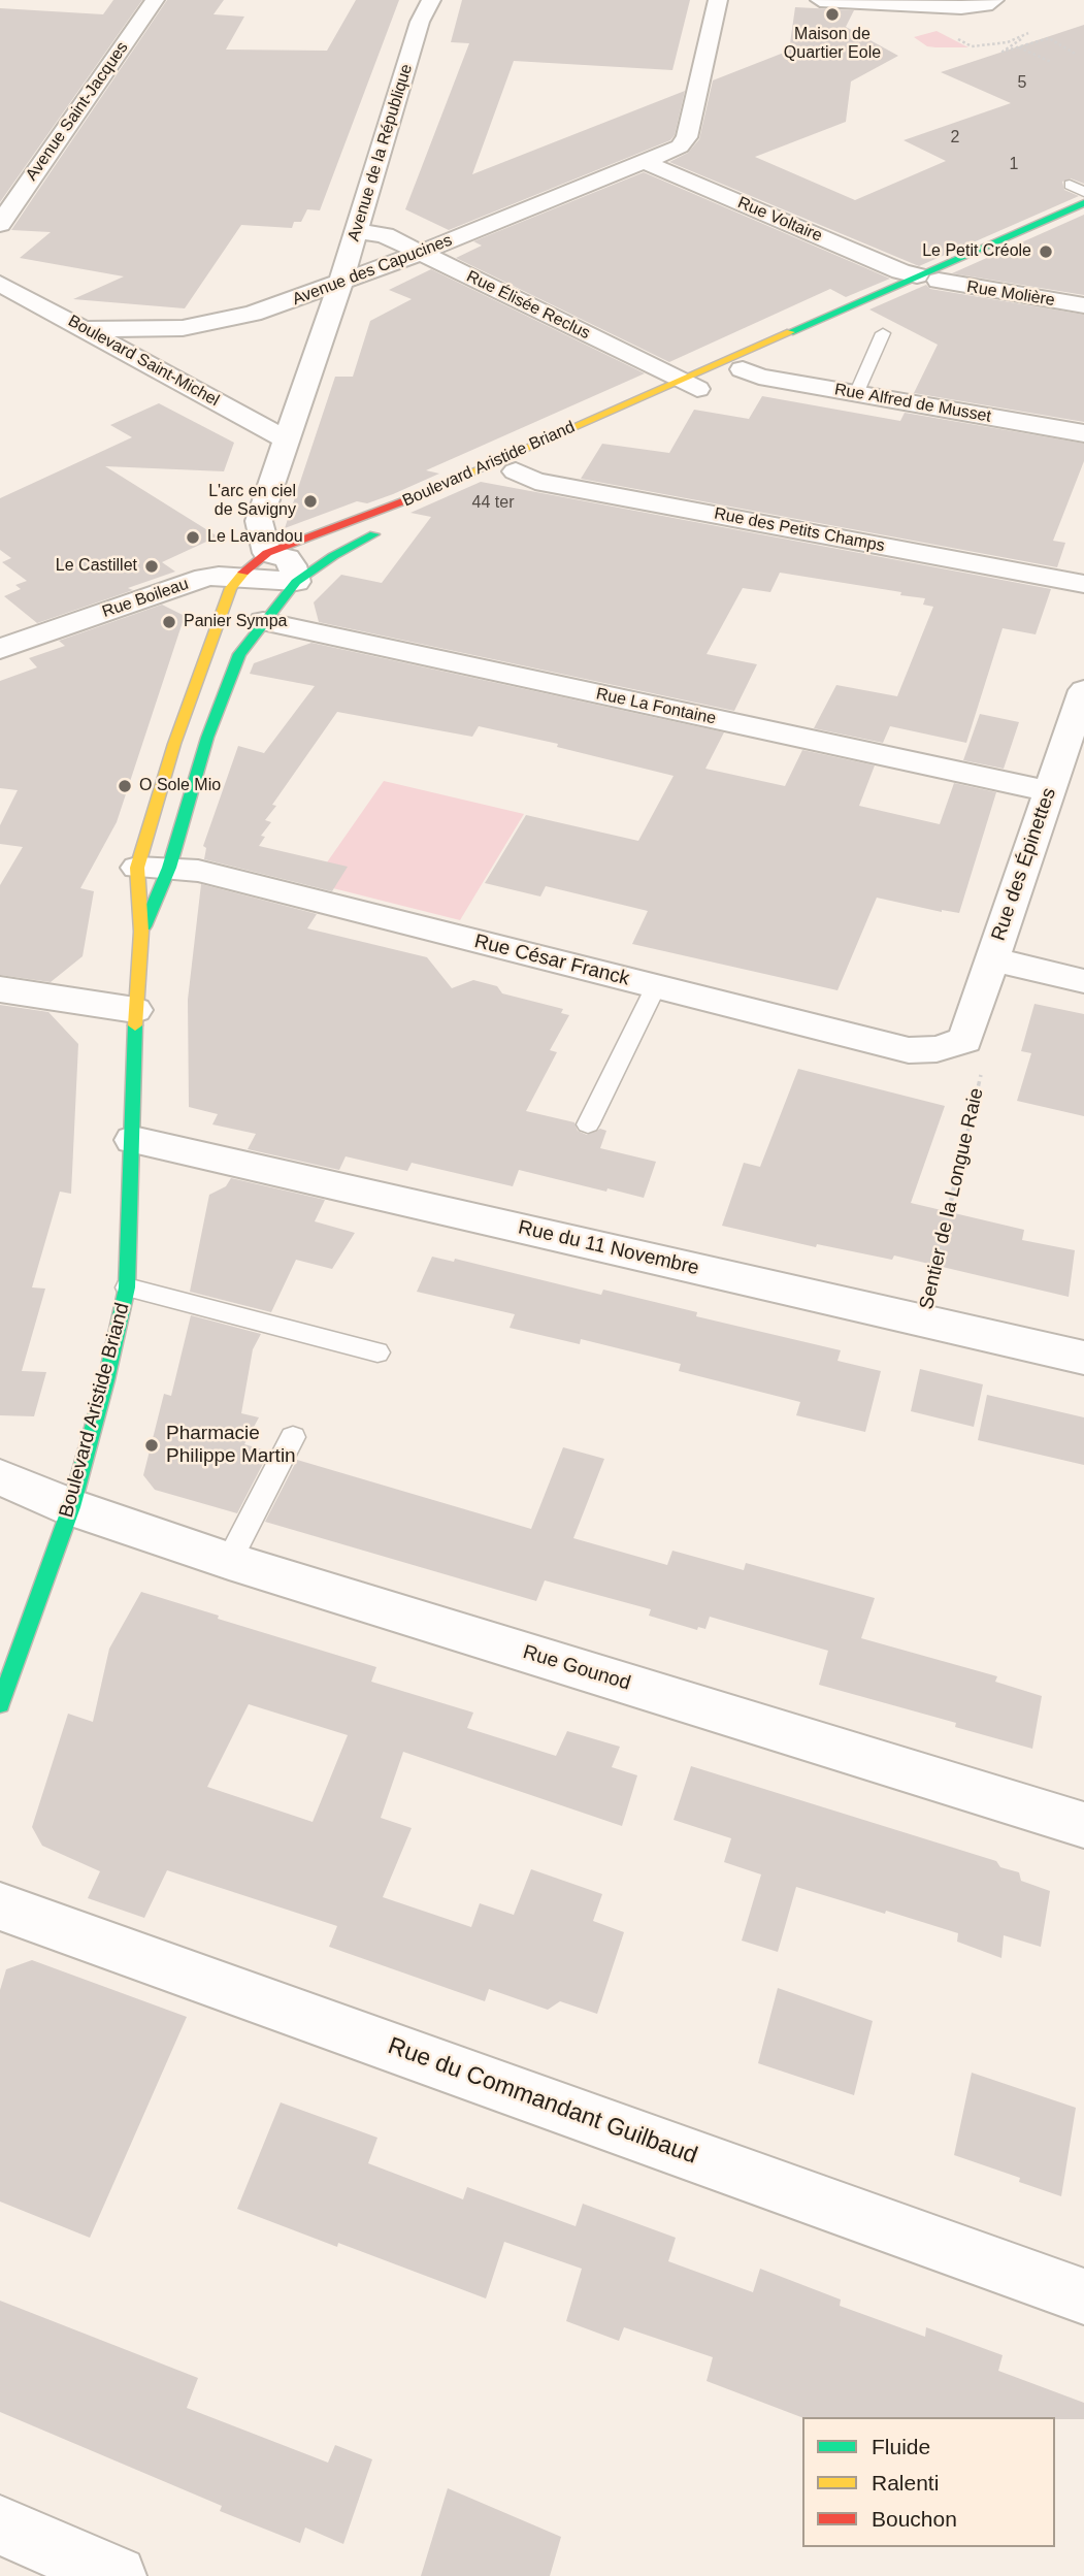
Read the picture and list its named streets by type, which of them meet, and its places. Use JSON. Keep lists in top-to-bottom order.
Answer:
{
  "streets": {
    "main road": ["Boulevard Aristide Briand"],
    "street": [
      "Avenue Saint-Jacques",
      "Avenue de la République",
      "Rue Voltaire",
      "Avenue des Capucines",
      "Rue Molière",
      "Rue Élisée Reclus",
      "Boulevard Saint-Michel",
      "Rue Alfred de Musset",
      "Rue des Petits Champs",
      "Rue Boileau",
      "Rue La Fontaine",
      "Rue des Épinettes",
      "Rue César Franck",
      "Rue du 11 Novembre",
      "Rue Gounod",
      "Rue du Commandant Guilbaud"
    ],
    "path": ["Sentier de la Longue Raie"]
  },
  "crossings": [
    ["Avenue de la République", "Avenue des Capucines"],
    ["Avenue de la République", "Rue Élisée Reclus"],
    ["Avenue de la République", "Boulevard Saint-Michel"],
    ["Avenue de la République", "Boulevard Aristide Briand"],
    ["Rue Voltaire", "Avenue des Capucines"],
    ["Rue Voltaire", "Rue Molière"],
    ["Rue Voltaire", "Boulevard Aristide Briand"],
    ["Avenue des Capucines", "Rue Élisée Reclus"],
    ["Avenue des Capucines", "Boulevard Saint-Michel"],
    ["Rue Molière", "Boulevard Aristide Briand"],
    ["Rue Élisée Reclus", "Boulevard Aristide Briand"],
    ["Rue Alfred de Musset", "Boulevard Aristide Briand"],
    ["Boulevard Aristide Briand", "Rue des Petits Champs"],
    ["Boulevard Aristide Briand", "Rue Boileau"],
    ["Boulevard Aristide Briand", "Rue La Fontaine"],
    ["Boulevard Aristide Briand", "Rue César Franck"],
    ["Boulevard Aristide Briand", "Rue du 11 Novembre"],
    ["Boulevard Aristide Briand", "Rue Gounod"],
    ["Rue La Fontaine", "Rue des Épinettes"],
    ["Rue des Épinettes", "Rue César Franck"],
    ["Rue des Épinettes", "Sentier de la Longue Raie"],
    ["Rue César Franck", "Sentier de la Longue Raie"],
    ["Sentier de la Longue Raie", "Rue du 11 Novembre"]
  ],
  "places": [
    "Maison de Quartier Eole",
    "Le Petit Créole",
    "L'arc en ciel de Savigny",
    "Le Lavandou",
    "Le Castillet",
    "Panier Sympa",
    "O Sole Mio",
    "Pharmacie Philippe Martin"
  ],
  "house_numbers": [
    "5",
    "2",
    "1",
    "44 ter"
  ],
  "legend": ["Fluide", "Ralenti", "Bouchon"]
}
